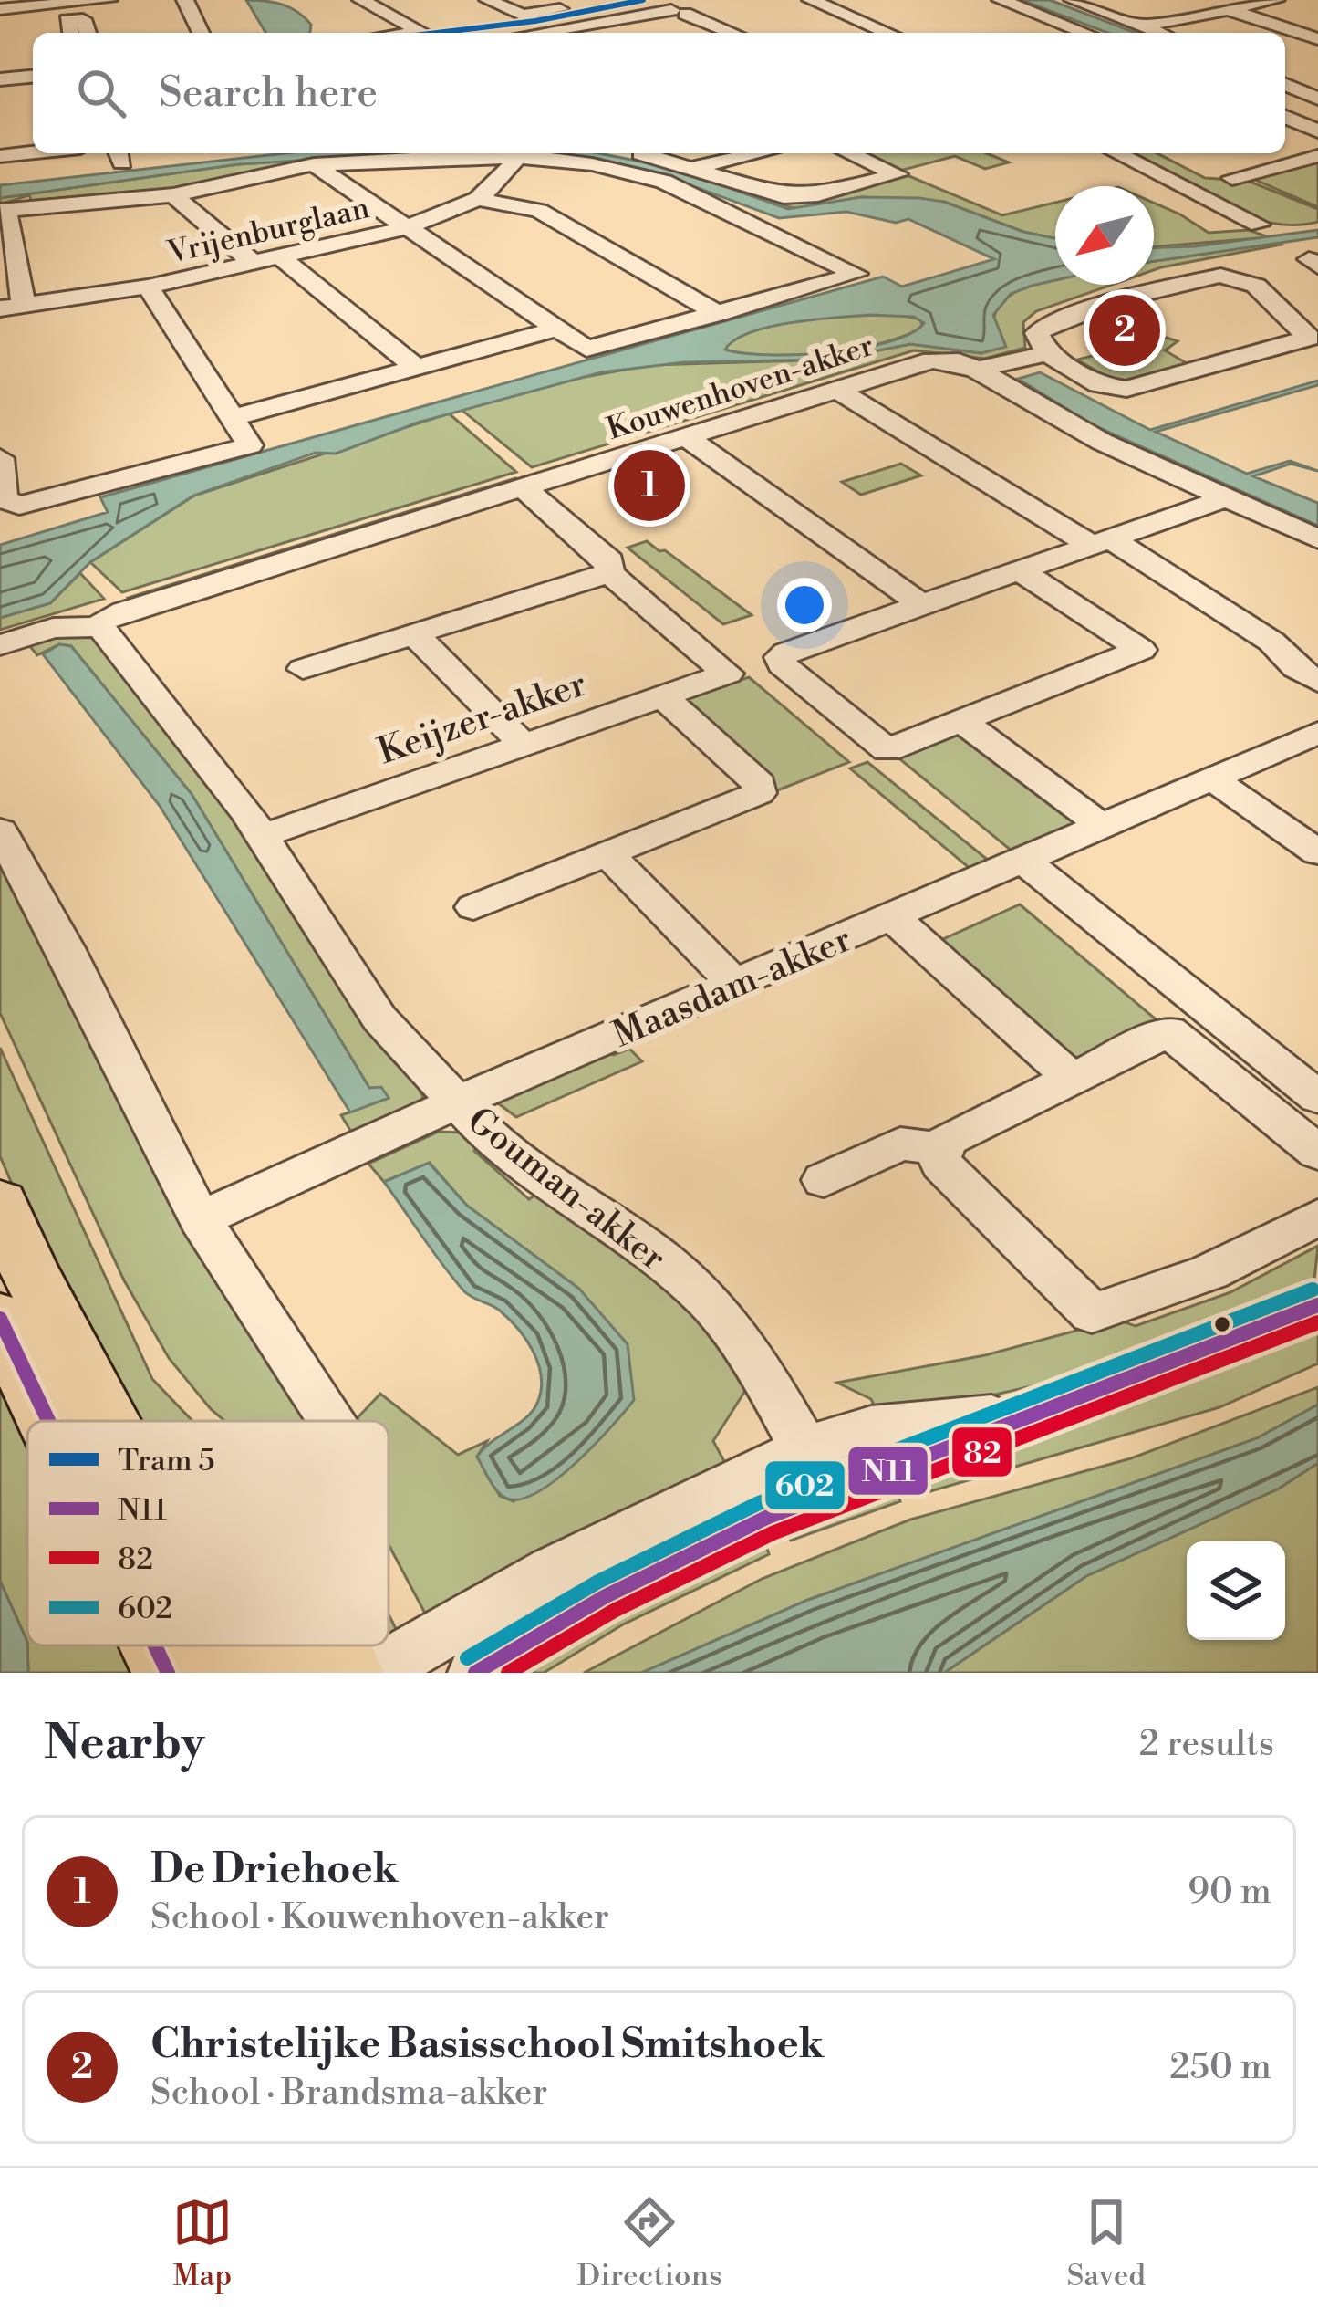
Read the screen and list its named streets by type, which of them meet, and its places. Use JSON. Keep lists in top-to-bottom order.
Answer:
{
  "streets": {
    "street": [
      "Vrijenburglaan",
      "Kouwenhoven-akker",
      "Keijzer-akker",
      "Maasdam-akker",
      "Gouman-akker"
    ]
  },
  "crossings": [
    ["Kouwenhoven-akker", "Gouman-akker"],
    ["Keijzer-akker", "Gouman-akker"],
    ["Maasdam-akker", "Gouman-akker"]
  ],
  "lines": [
    "tram line 5",
    "transit line 602",
    "transit line N11",
    "transit line 82"
  ],
  "legend": [
    "Tram 5",
    "N11",
    "82",
    "602"
  ],
  "north": "bottom left",
  "page": {
    "search": "Search here",
    "pins": ["2", "1"],
    "heading": ["Nearby", "2 results"],
    "list": [
      {
        "mark": "1",
        "name": "De Driehoek",
        "note": "School · Kouwenhoven-akker",
        "value": "90 m"
      },
      {
        "mark": "2",
        "name": "Christelijke Basisschool Smitshoek",
        "note": "School · Brandsma-akker",
        "value": "250 m"
      }
    ],
    "nav": ["Map", "Directions", "Saved"]
  }
}
